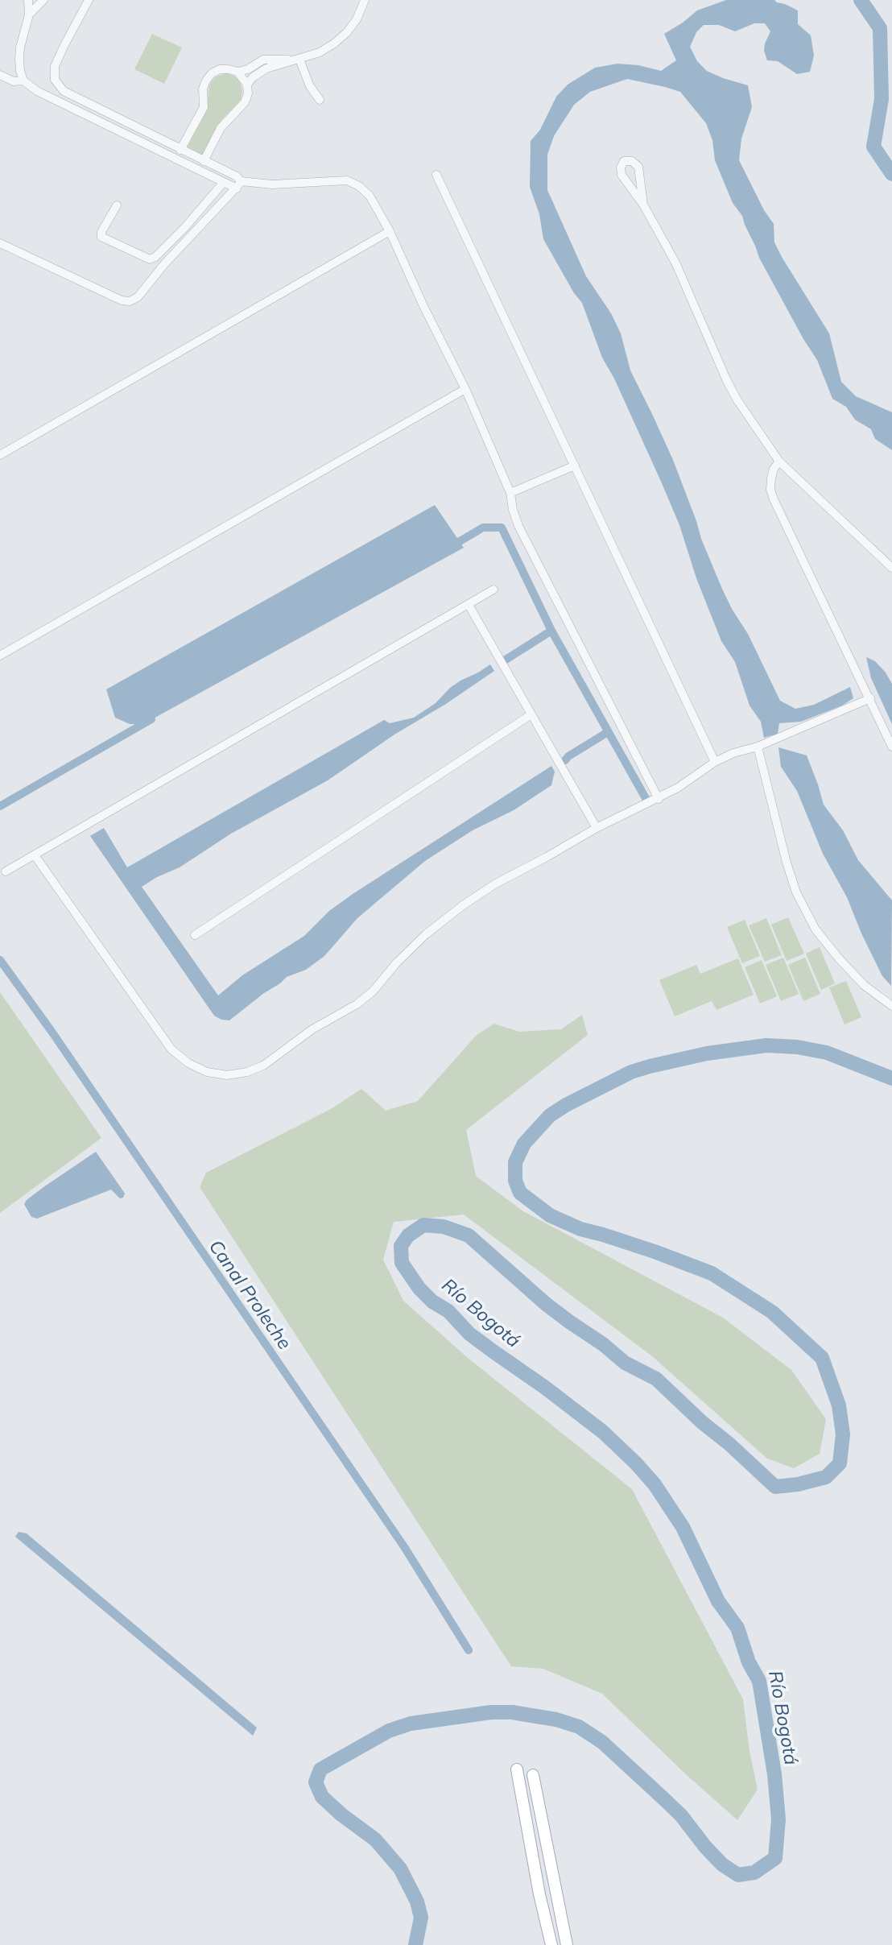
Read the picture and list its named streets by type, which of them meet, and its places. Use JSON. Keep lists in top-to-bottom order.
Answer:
{
  "water": ["Canal Proleche", "Río Bogotá"]
}
